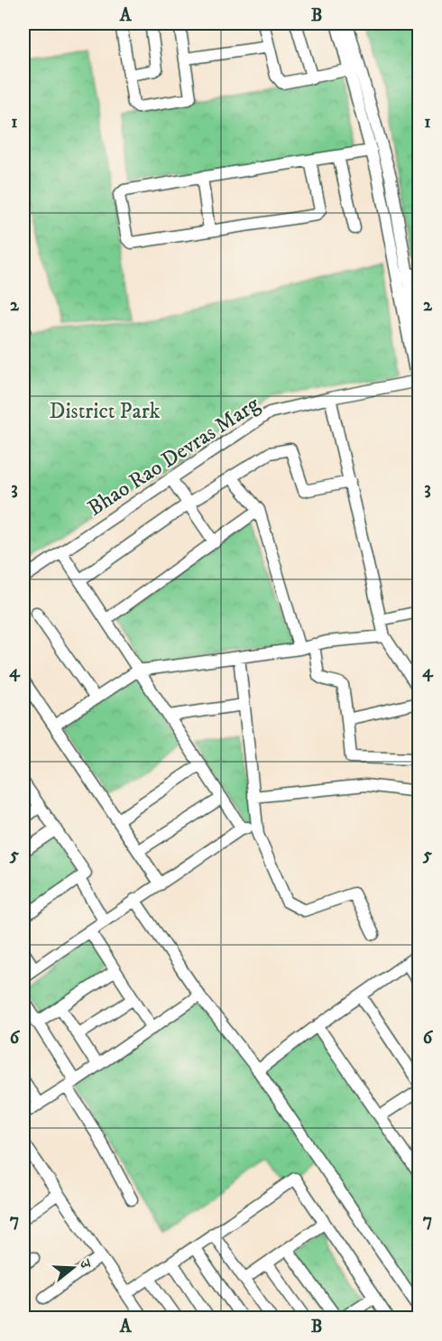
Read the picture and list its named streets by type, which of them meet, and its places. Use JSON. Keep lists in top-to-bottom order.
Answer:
{
  "streets": {
    "street": ["Bhao Rao Devras Marg"]
  },
  "parks": ["District Park"],
  "north": "right",
  "grid": {
    "columns": ["A", "B"],
    "rows": [
      "1",
      "2",
      "3",
      "4",
      "5",
      "6",
      "7"
    ]
  }
}
